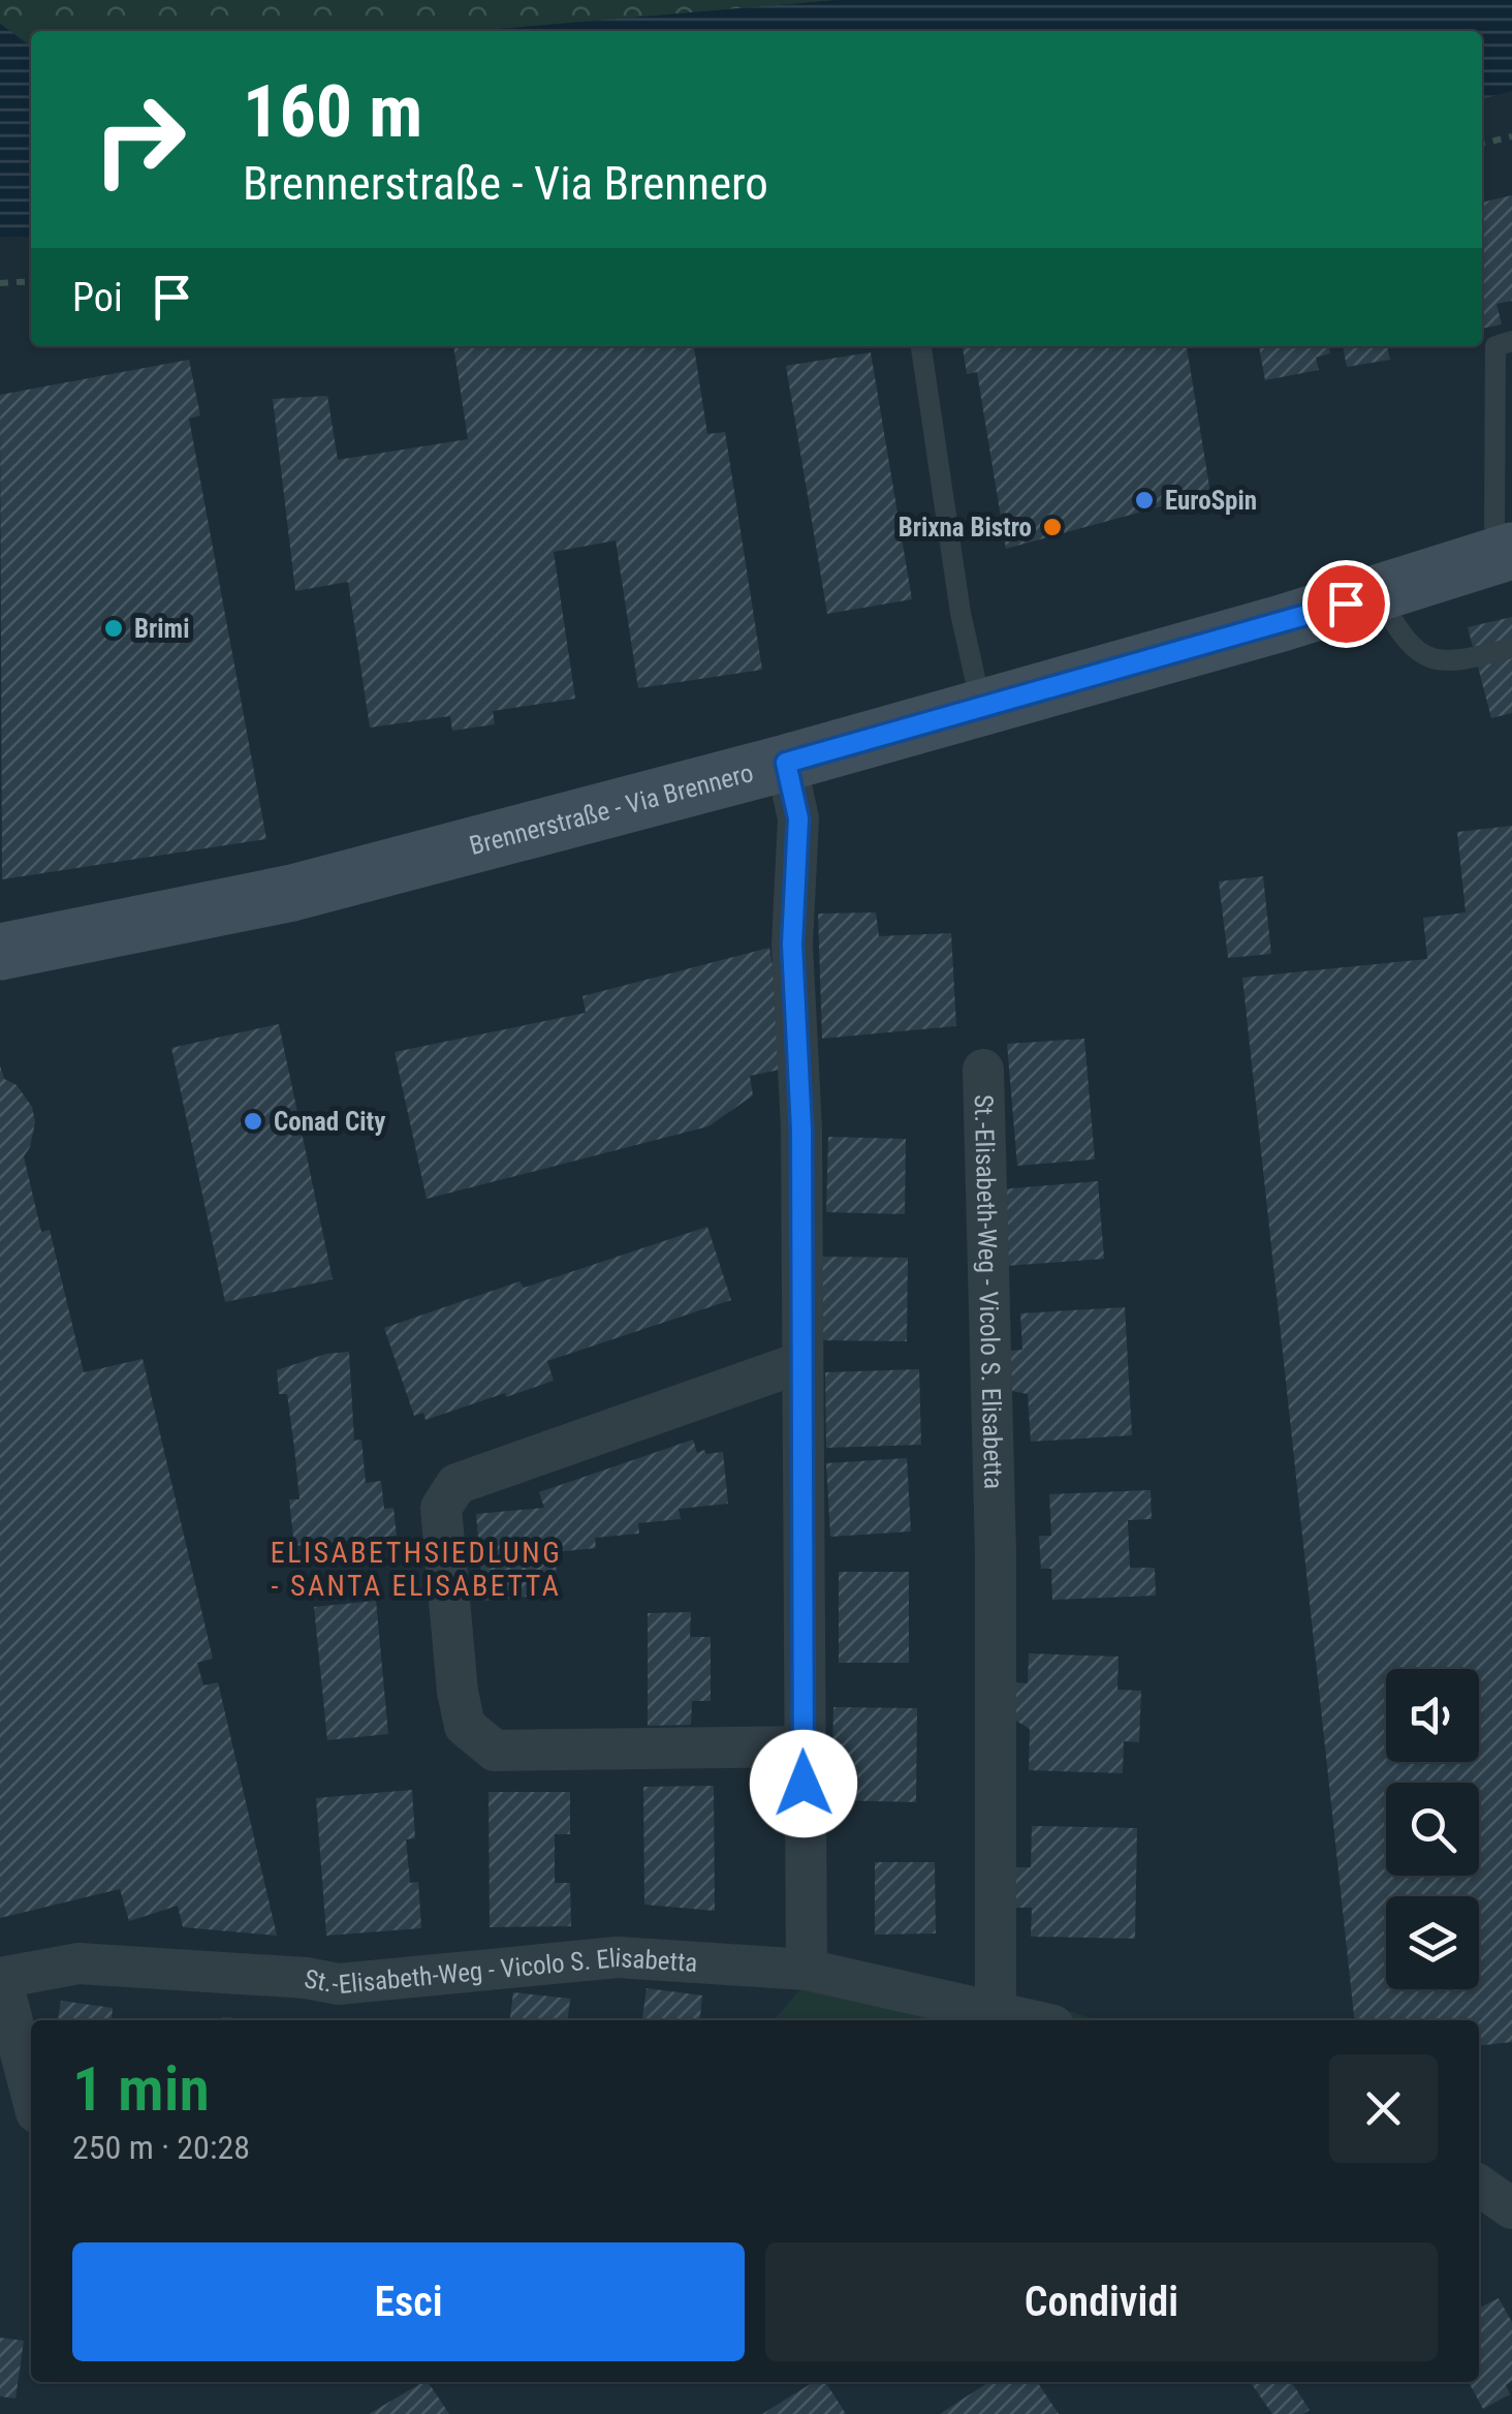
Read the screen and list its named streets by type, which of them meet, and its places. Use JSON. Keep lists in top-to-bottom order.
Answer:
{
  "streets": {
    "main road": ["Brennerstraße - Via Brennero"],
    "street": ["St.-Elisabeth-Weg - Vicolo S. Elisabetta"]
  },
  "districts": ["ELISABETHSIEDLUNG - SANTA ELISABETTA"],
  "places": [
    "EuroSpin",
    "Brixna Bistro",
    "Brimi",
    "Conad City"
  ],
  "page": {
    "turn": ["160 m", "Brennerstraße - Via Brennero"],
    "then": "Poi",
    "heading": ["1 min", "250 m · 20:28"],
    "buttons": ["Esci", "Condividi"]
  }
}
